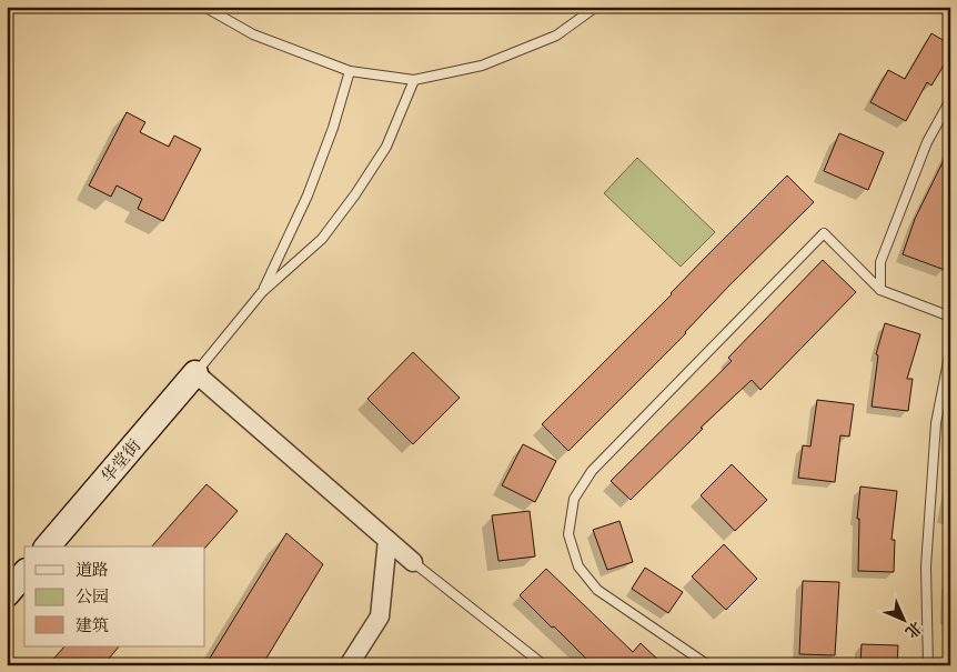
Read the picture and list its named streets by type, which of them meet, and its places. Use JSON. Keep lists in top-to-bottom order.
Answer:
{
  "streets": {
    "street": ["华堂街"]
  },
  "legend": ["道路", "公园", "建筑"],
  "north": "bottom right"
}
